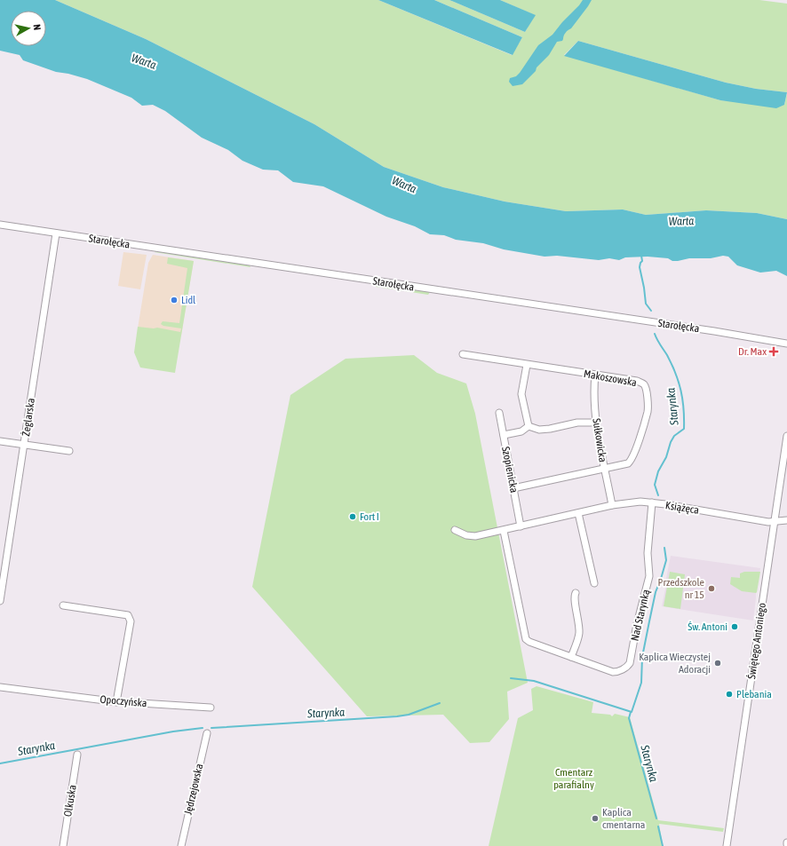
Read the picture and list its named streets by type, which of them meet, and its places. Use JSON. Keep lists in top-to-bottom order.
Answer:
{
  "streets": {
    "street": [
      "Starołęcka",
      "Makoszowska",
      "Żeglarska",
      "Sułkowicka",
      "Szopienicka",
      "Książęca",
      "Nad Starynką",
      "Świętego Antoniego",
      "Opoczyńska",
      "Jędrzejowska",
      "Olkuska"
    ]
  },
  "crossings": [
    ["Starołęcka", "Żeglarska"],
    ["Makoszowska", "Sułkowicka"],
    ["Makoszowska", "Szopienicka"],
    ["Sułkowicka", "Książęca"],
    ["Szopienicka", "Książęca"],
    ["Książęca", "Nad Starynką"],
    ["Książęca", "Świętego Antoniego"]
  ],
  "water": ["Warta", "Starynka"],
  "parks": ["Cmentarz parafialny"],
  "places": {
    "other": [
      "Lidl",
      "Fort I",
      "Przedszkole nr 15",
      "Św. Antoni",
      "Kaplica Wieczystej Adoracji",
      "Plebania",
      "Kaplica cmentarna"
    ],
    "health": ["Dr. Max"]
  },
  "north": "right"
}
